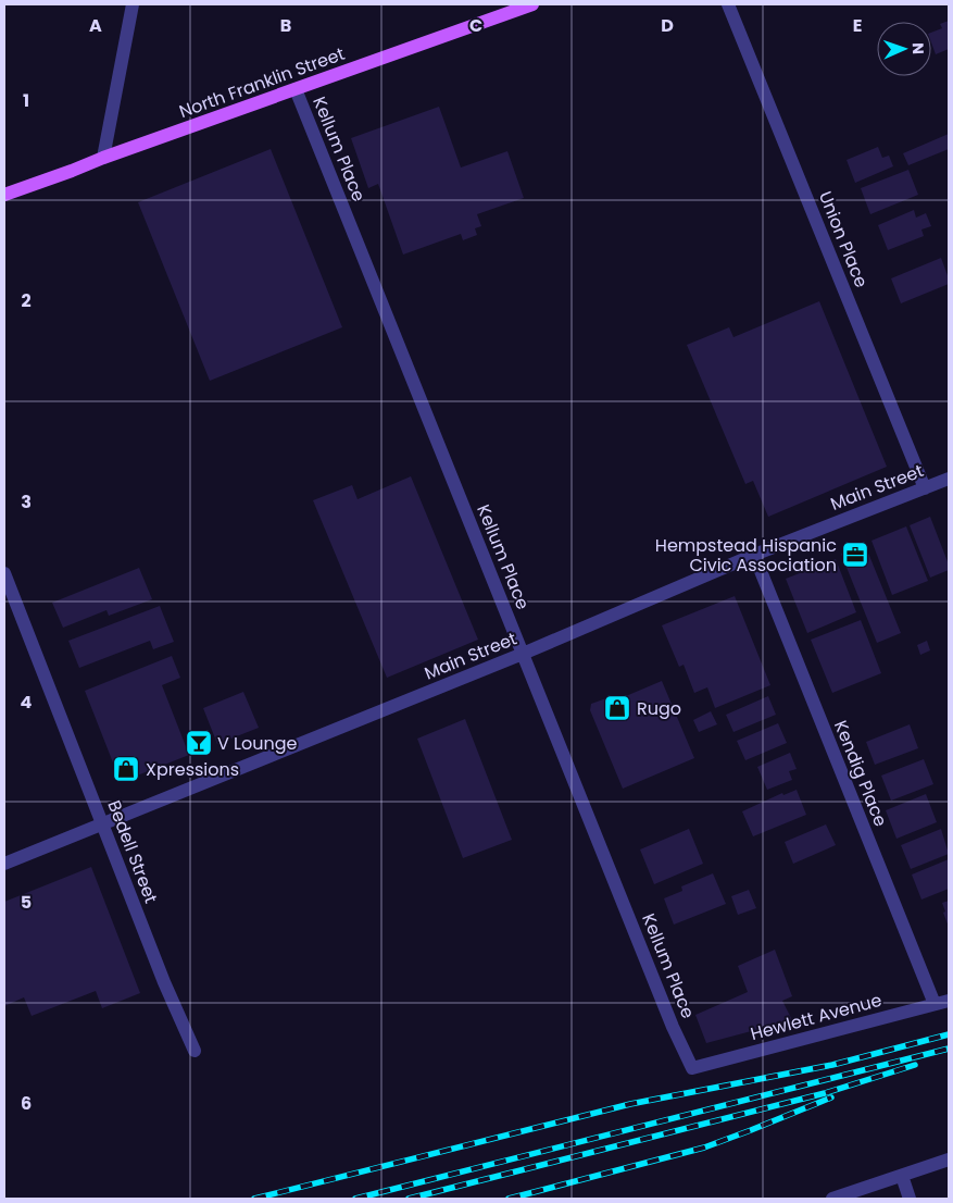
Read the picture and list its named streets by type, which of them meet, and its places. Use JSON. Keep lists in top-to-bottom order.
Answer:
{
  "streets": {
    "main road": ["North Franklin Street"],
    "street": [
      "Kellum Place",
      "Union Place",
      "Main Street",
      "Kendig Place",
      "Bedell Street",
      "Hewlett Avenue"
    ]
  },
  "crossings": [
    ["North Franklin Street", "Kellum Place"],
    ["Kellum Place", "Main Street"],
    ["Kellum Place", "Hewlett Avenue"],
    ["Union Place", "Main Street"],
    ["Main Street", "Kendig Place"],
    ["Main Street", "Bedell Street"],
    ["Kendig Place", "Hewlett Avenue"]
  ],
  "places": {
    "office": ["Hempstead Hispanic Civic Association"],
    "shop": ["Rugo", "Xpressions"],
    "bar": ["V Lounge"]
  },
  "north": "right",
  "grid": {
    "columns": [
      "A",
      "B",
      "C",
      "D",
      "E"
    ],
    "rows": [
      "1",
      "2",
      "3",
      "4",
      "5",
      "6"
    ]
  }
}
